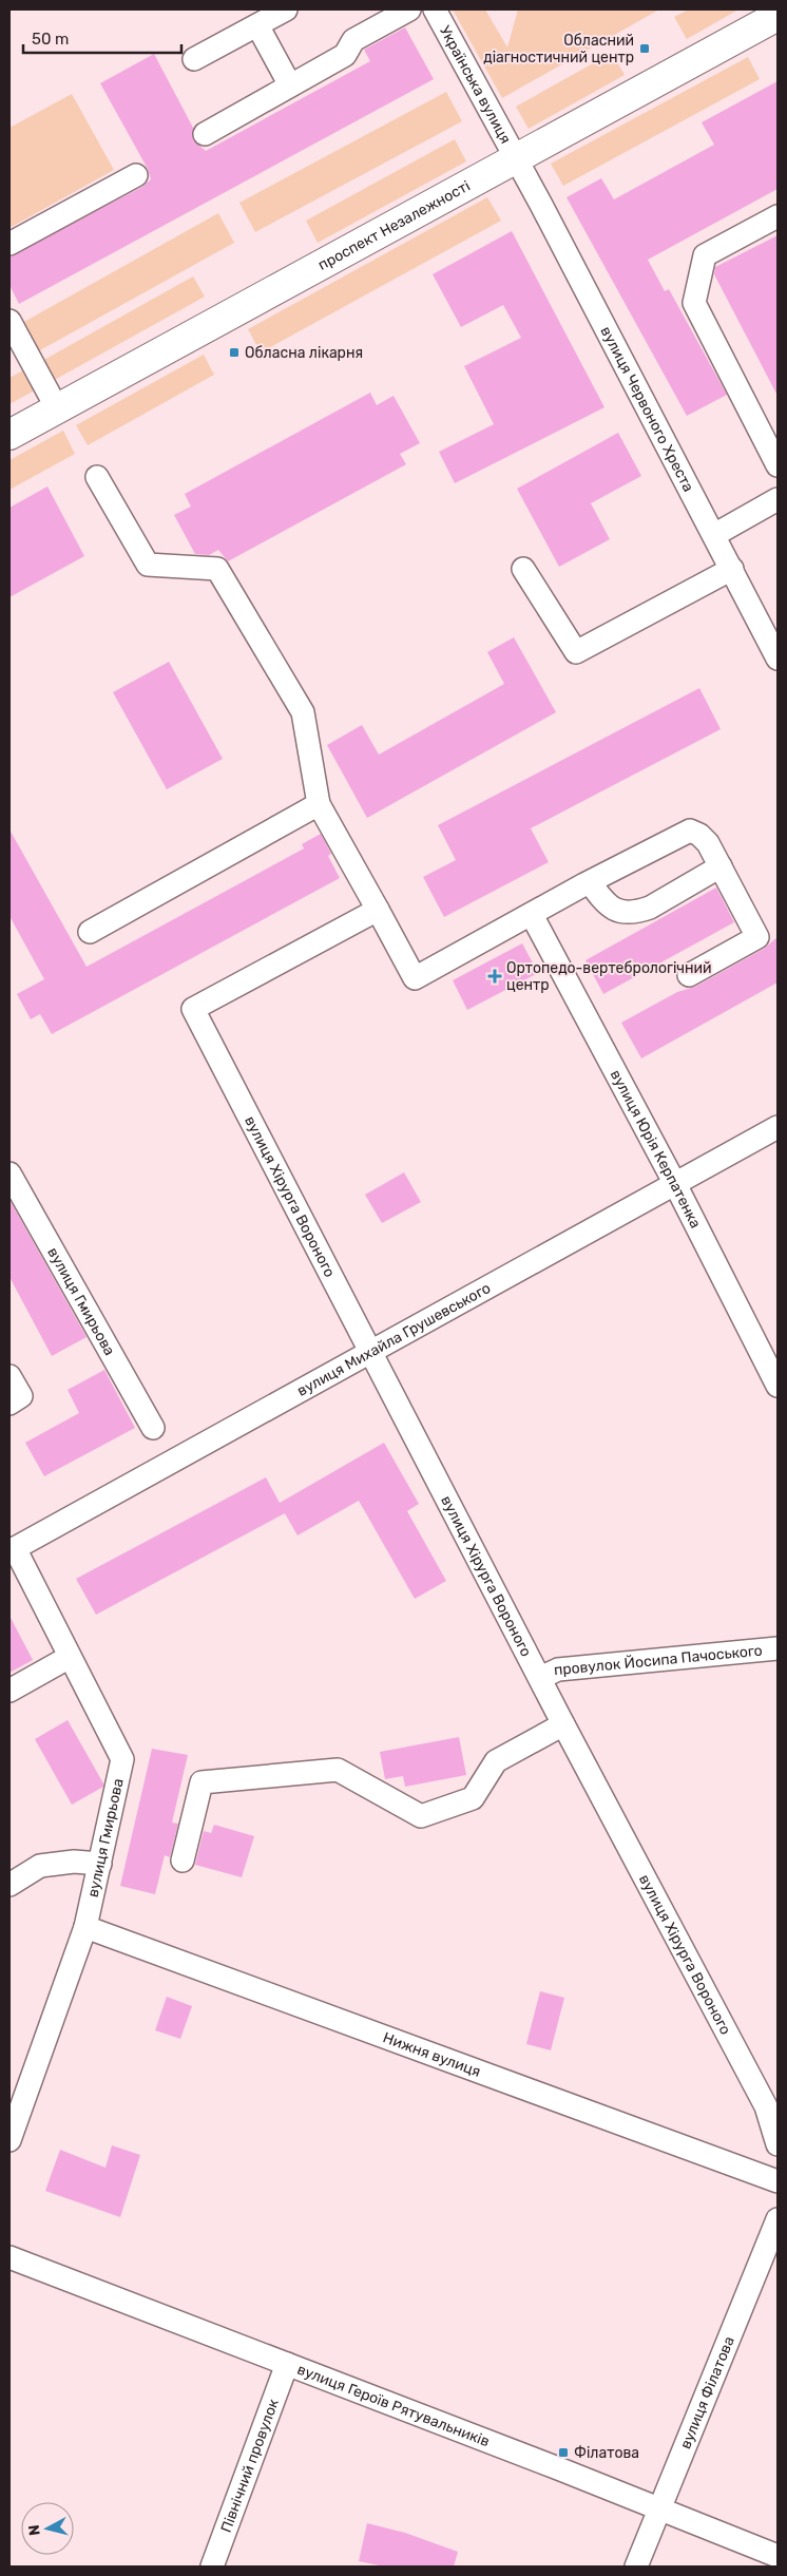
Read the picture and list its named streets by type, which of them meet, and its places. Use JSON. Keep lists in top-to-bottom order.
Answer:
{
  "streets": {
    "main road": ["проспект Незалежності"],
    "street": [
      "Українська вулиця",
      "вулиця Червоного Хреста",
      "вулиця Юрія Керпатенка",
      "вулиця Хірурга Вороного",
      "вулиця Гмирьова",
      "вулиця Михайла Грушевського",
      "провулок Йосипа Пачоського",
      "Нижня вулиця",
      "вулиця Філатова",
      "вулиця Героїв Рятувальників",
      "Північний провулок"
    ]
  },
  "crossings": [
    ["Українська вулиця", "проспект Незалежності"],
    ["Українська вулиця", "вулиця Червоного Хреста"],
    ["проспект Незалежності", "вулиця Червоного Хреста"],
    ["вулиця Юрія Керпатенка", "вулиця Михайла Грушевського"],
    ["вулиця Хірурга Вороного", "вулиця Михайла Грушевського"],
    ["вулиця Хірурга Вороного", "провулок Йосипа Пачоського"],
    ["вулиця Гмирьова", "вулиця Михайла Грушевського"],
    ["вулиця Гмирьова", "Нижня вулиця"],
    ["вулиця Філатова", "вулиця Героїв Рятувальників"],
    ["вулиця Героїв Рятувальників", "Північний провулок"]
  ],
  "places": {
    "transit": ["Обласний діагностичний центр", "Обласна лікарня", "Філатова"],
    "health": ["Ортопедо-вертебрологічний центр"]
  },
  "scale_bar": "50 m",
  "north": "left"
}
